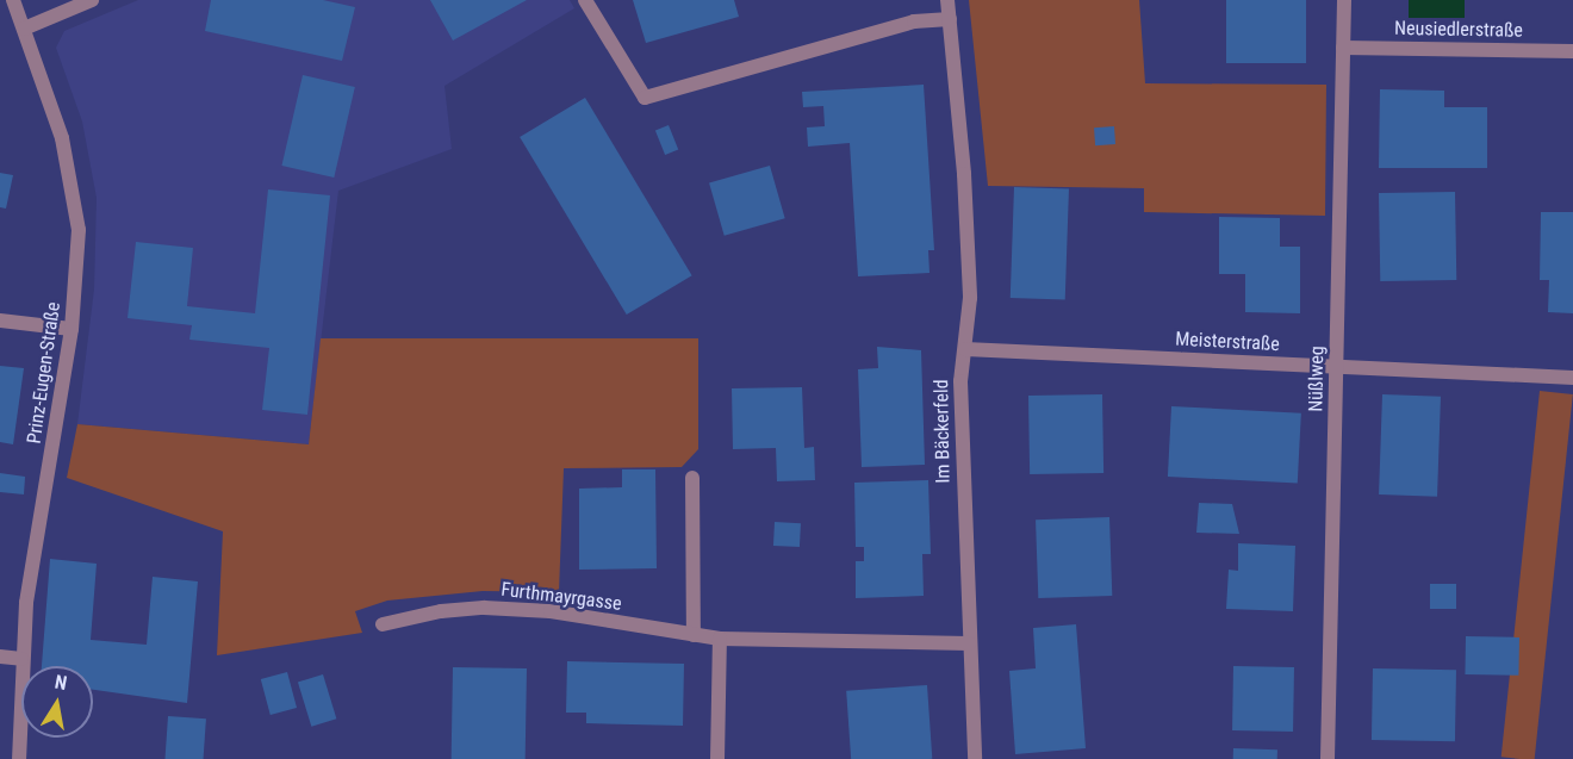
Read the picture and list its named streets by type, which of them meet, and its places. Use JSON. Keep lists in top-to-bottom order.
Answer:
{
  "streets": {
    "street": [
      "Neusiedlerstraße",
      "Meisterstraße",
      "Prinz-Eugen-Straße",
      "Nüßlweg",
      "Im Bäckerfeld",
      "Furthmayrgasse"
    ]
  },
  "crossings": [
    ["Neusiedlerstraße", "Nüßlweg"],
    ["Meisterstraße", "Nüßlweg"],
    ["Meisterstraße", "Im Bäckerfeld"],
    ["Im Bäckerfeld", "Furthmayrgasse"]
  ],
  "north": "top"
}
